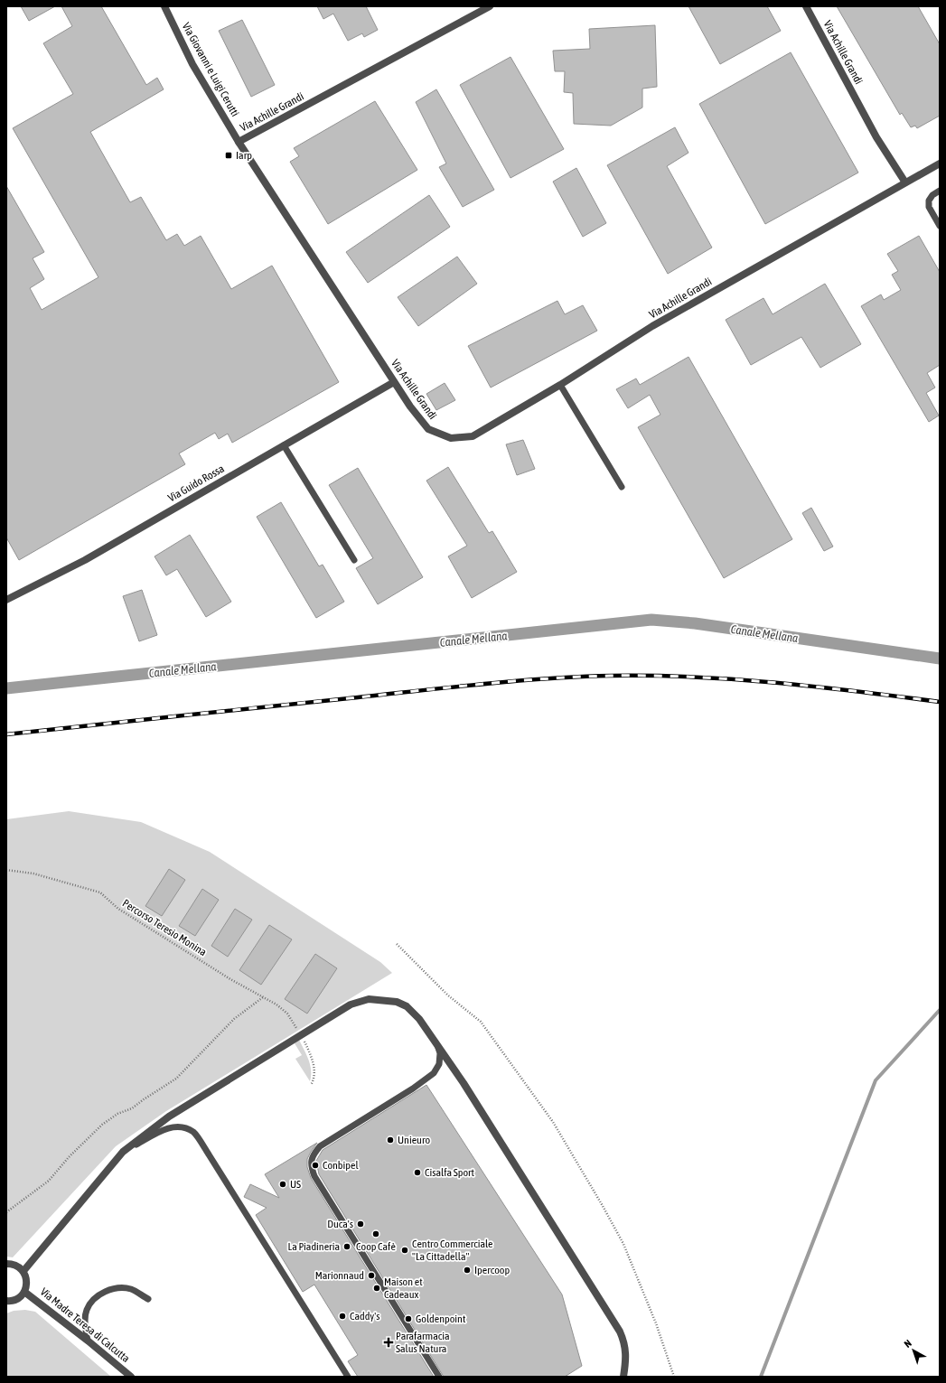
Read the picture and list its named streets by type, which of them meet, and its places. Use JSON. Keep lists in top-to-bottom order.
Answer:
{
  "streets": {
    "street": [
      "Via Achille Grandi",
      "Via Giovanni e Luigi Cerutti",
      "Via Guido Rossa",
      "Via Madre Teresa di Calcutta"
    ],
    "path": ["Percorso Teresio Monina"]
  },
  "crossings": [
    ["Via Achille Grandi", "Via Giovanni e Luigi Cerutti"],
    ["Via Achille Grandi", "Via Guido Rossa"]
  ],
  "water": ["Canale Mellana"],
  "places": {
    "transit": ["Iarp"],
    "other": [
      "Unieuro",
      "Conbipel",
      "Cisalfa Sport",
      "US",
      "Duca's",
      "Coop Cafè",
      "La Piadineria",
      "Centro Commerciale \"La Cittadella\"",
      "Ipercoop",
      "Marionnaud",
      "Maison et Cadeaux",
      "Caddy's",
      "Goldenpoint"
    ],
    "health": ["Parafarmacia Salus Natura"]
  },
  "north": "top left"
}
